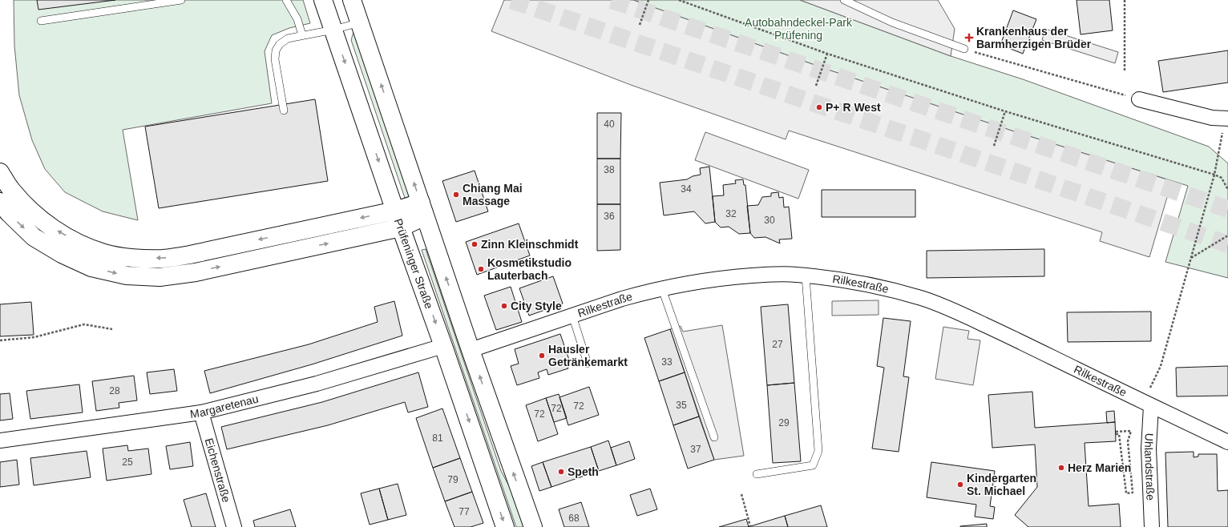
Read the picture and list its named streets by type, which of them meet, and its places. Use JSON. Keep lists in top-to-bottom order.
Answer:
{
  "streets": {
    "main road": ["Prüfeninger Straße"],
    "street": [
      "Rilkestraße",
      "Margaretenau",
      "Uhlandstraße",
      "Eichenstraße"
    ]
  },
  "crossings": [
    ["Prüfeninger Straße", "Margaretenau"],
    ["Rilkestraße", "Uhlandstraße"],
    ["Margaretenau", "Eichenstraße"]
  ],
  "parks": ["Autobahndeckel-Park Prüfening"],
  "places": {
    "health": ["Krankenhaus der Barmherzigen Brüder"],
    "other": [
      "P+ R West",
      "Chiang Mai Massage",
      "Zinn Kleinschmidt",
      "Kosmetikstudio Lauterbach",
      "City Style",
      "Hausler Getränkemarkt",
      "Herz Marien",
      "Speth",
      "Kindergarten St. Michael"
    ]
  },
  "house_numbers": [
    "40",
    "38",
    "34",
    "32",
    "36",
    "30",
    "27",
    "33",
    "28",
    "35",
    "72",
    "72",
    "72",
    "29",
    "81",
    "37",
    "25",
    "79",
    "77",
    "68"
  ]
}
